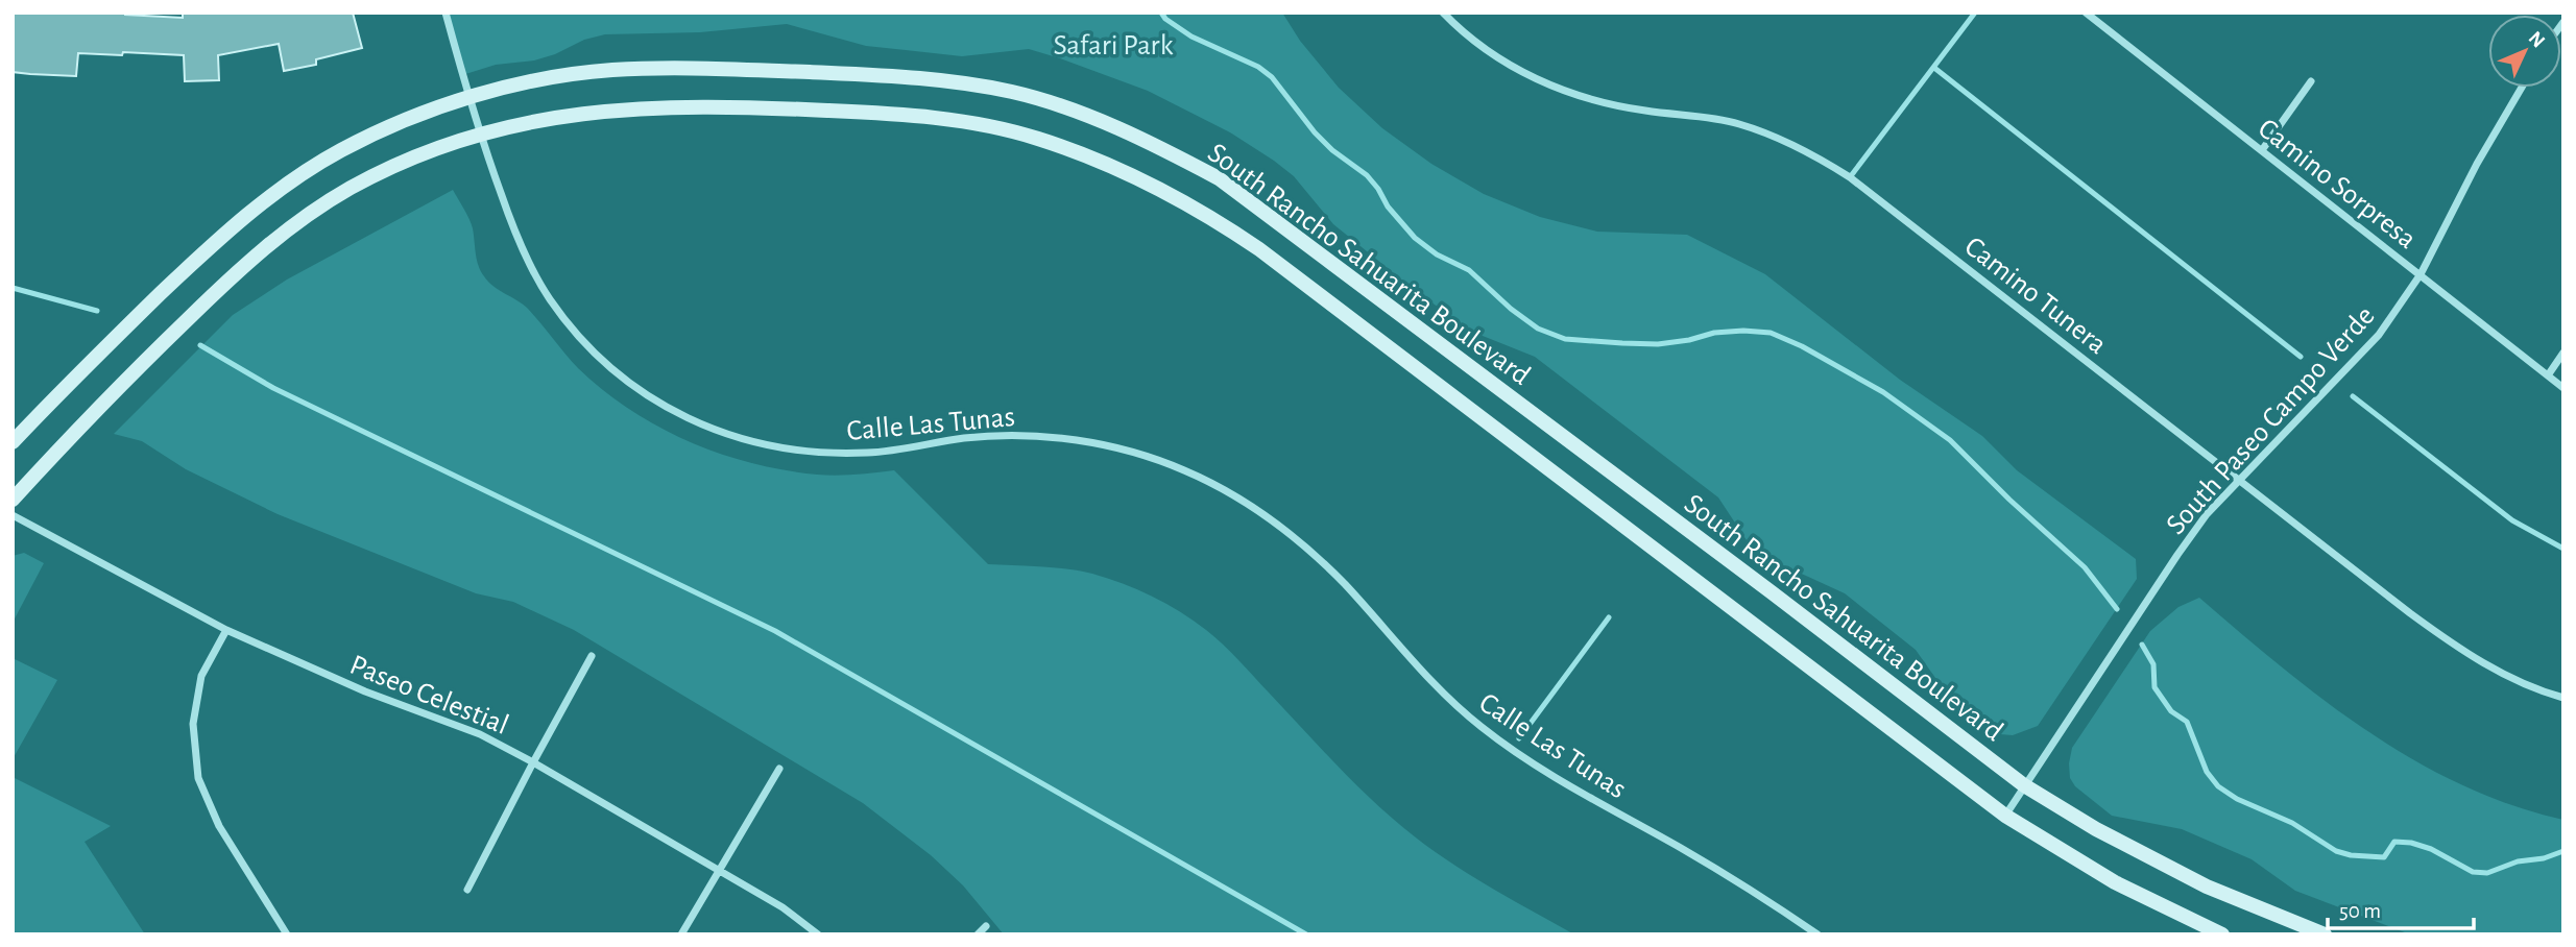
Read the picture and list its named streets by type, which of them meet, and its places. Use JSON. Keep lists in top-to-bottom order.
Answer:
{
  "streets": {
    "street": [
      "Camino Sorpresa",
      "South Rancho Sahuarita Boulevard",
      "Camino Tunera",
      "South Paseo Campo Verde",
      "Calle Las Tunas",
      "Paseo Celestial"
    ]
  },
  "crossings": [
    ["Camino Sorpresa", "South Paseo Campo Verde"],
    ["South Rancho Sahuarita Boulevard", "South Paseo Campo Verde"],
    ["South Rancho Sahuarita Boulevard", "Calle Las Tunas"],
    ["Camino Tunera", "South Paseo Campo Verde"]
  ],
  "parks": ["Safari Park"],
  "scale_bar": "50 m",
  "north": "top right"
}
